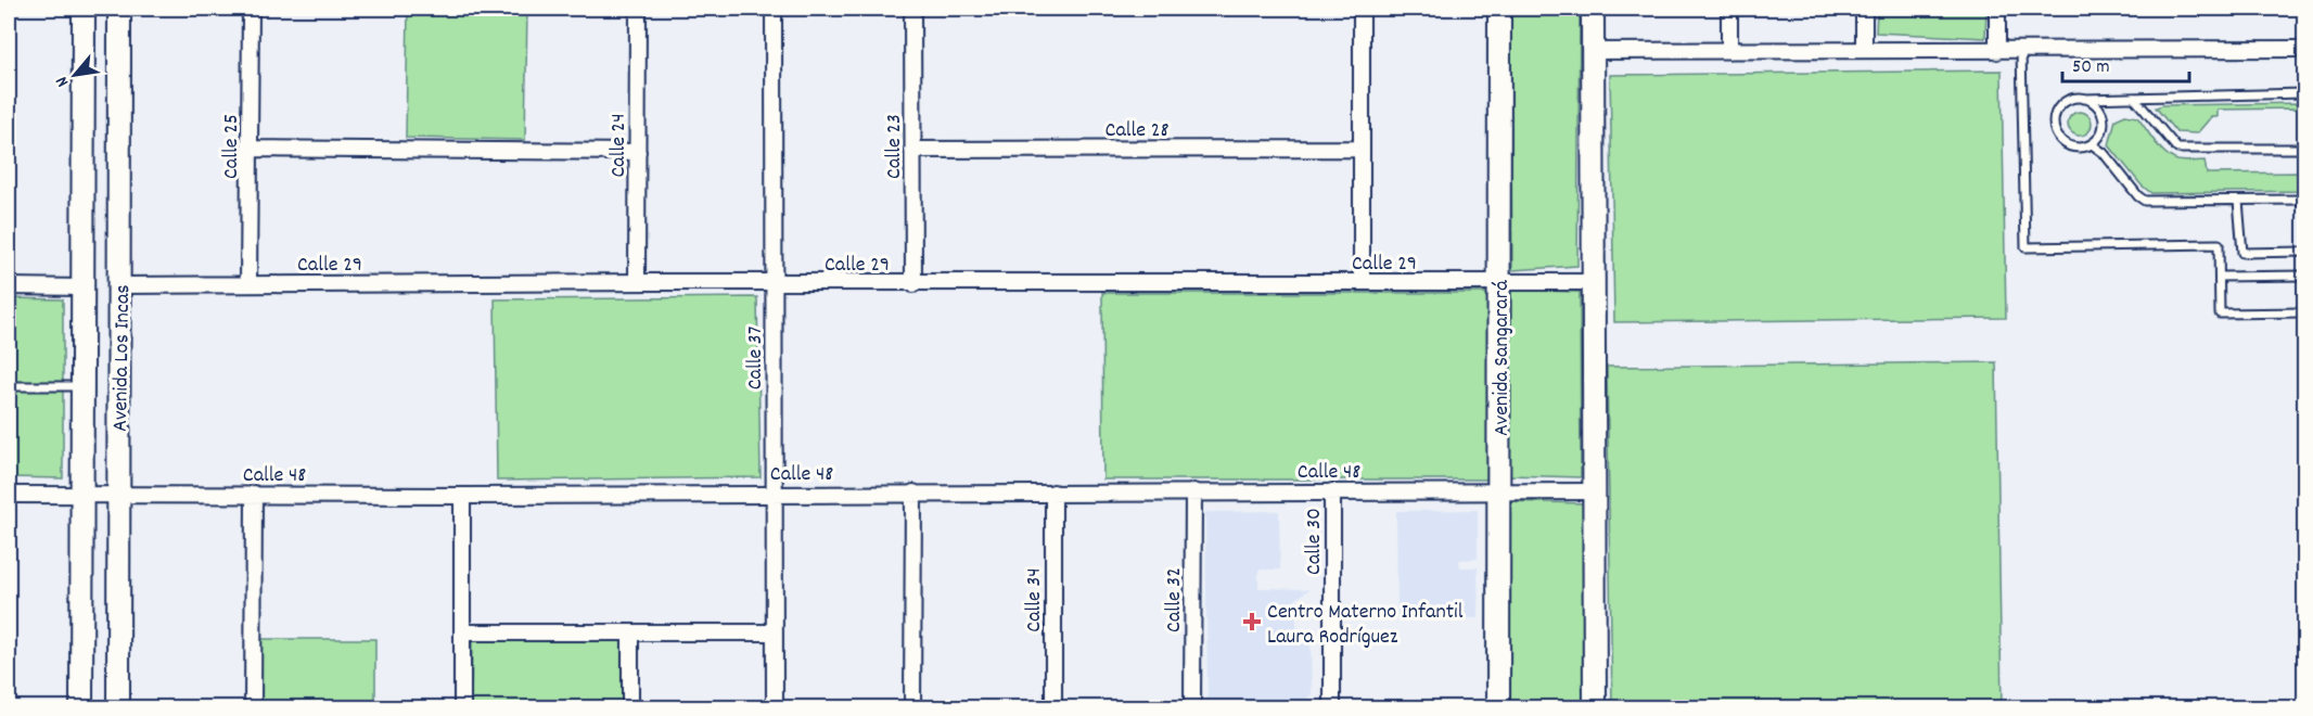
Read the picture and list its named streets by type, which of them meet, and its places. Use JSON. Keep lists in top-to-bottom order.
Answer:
{
  "streets": {
    "main road": ["Avenida Los Incas", "Avenida Sangarará"],
    "street": [
      "Calle 28",
      "Calle 24",
      "Calle 25",
      "Calle 23",
      "Calle 29",
      "Calle 37",
      "Calle 48",
      "Calle 30",
      "Calle 34",
      "Calle 32"
    ]
  },
  "crossings": [
    ["Calle 28", "Calle 23"],
    ["Calle 24", "Calle 29"],
    ["Calle 25", "Calle 29"],
    ["Calle 23", "Calle 29"],
    ["Calle 29", "Avenida Los Incas"],
    ["Calle 29", "Calle 37"],
    ["Calle 29", "Avenida Sangarará"],
    ["Avenida Los Incas", "Calle 48"],
    ["Calle 37", "Calle 48"],
    ["Avenida Sangarará", "Calle 48"],
    ["Calle 48", "Calle 30"],
    ["Calle 48", "Calle 34"],
    ["Calle 48", "Calle 32"]
  ],
  "places": {
    "health": ["Centro Materno Infantil Laura Rodríguez"]
  },
  "scale_bar": "50 m",
  "north": "bottom left"
}
